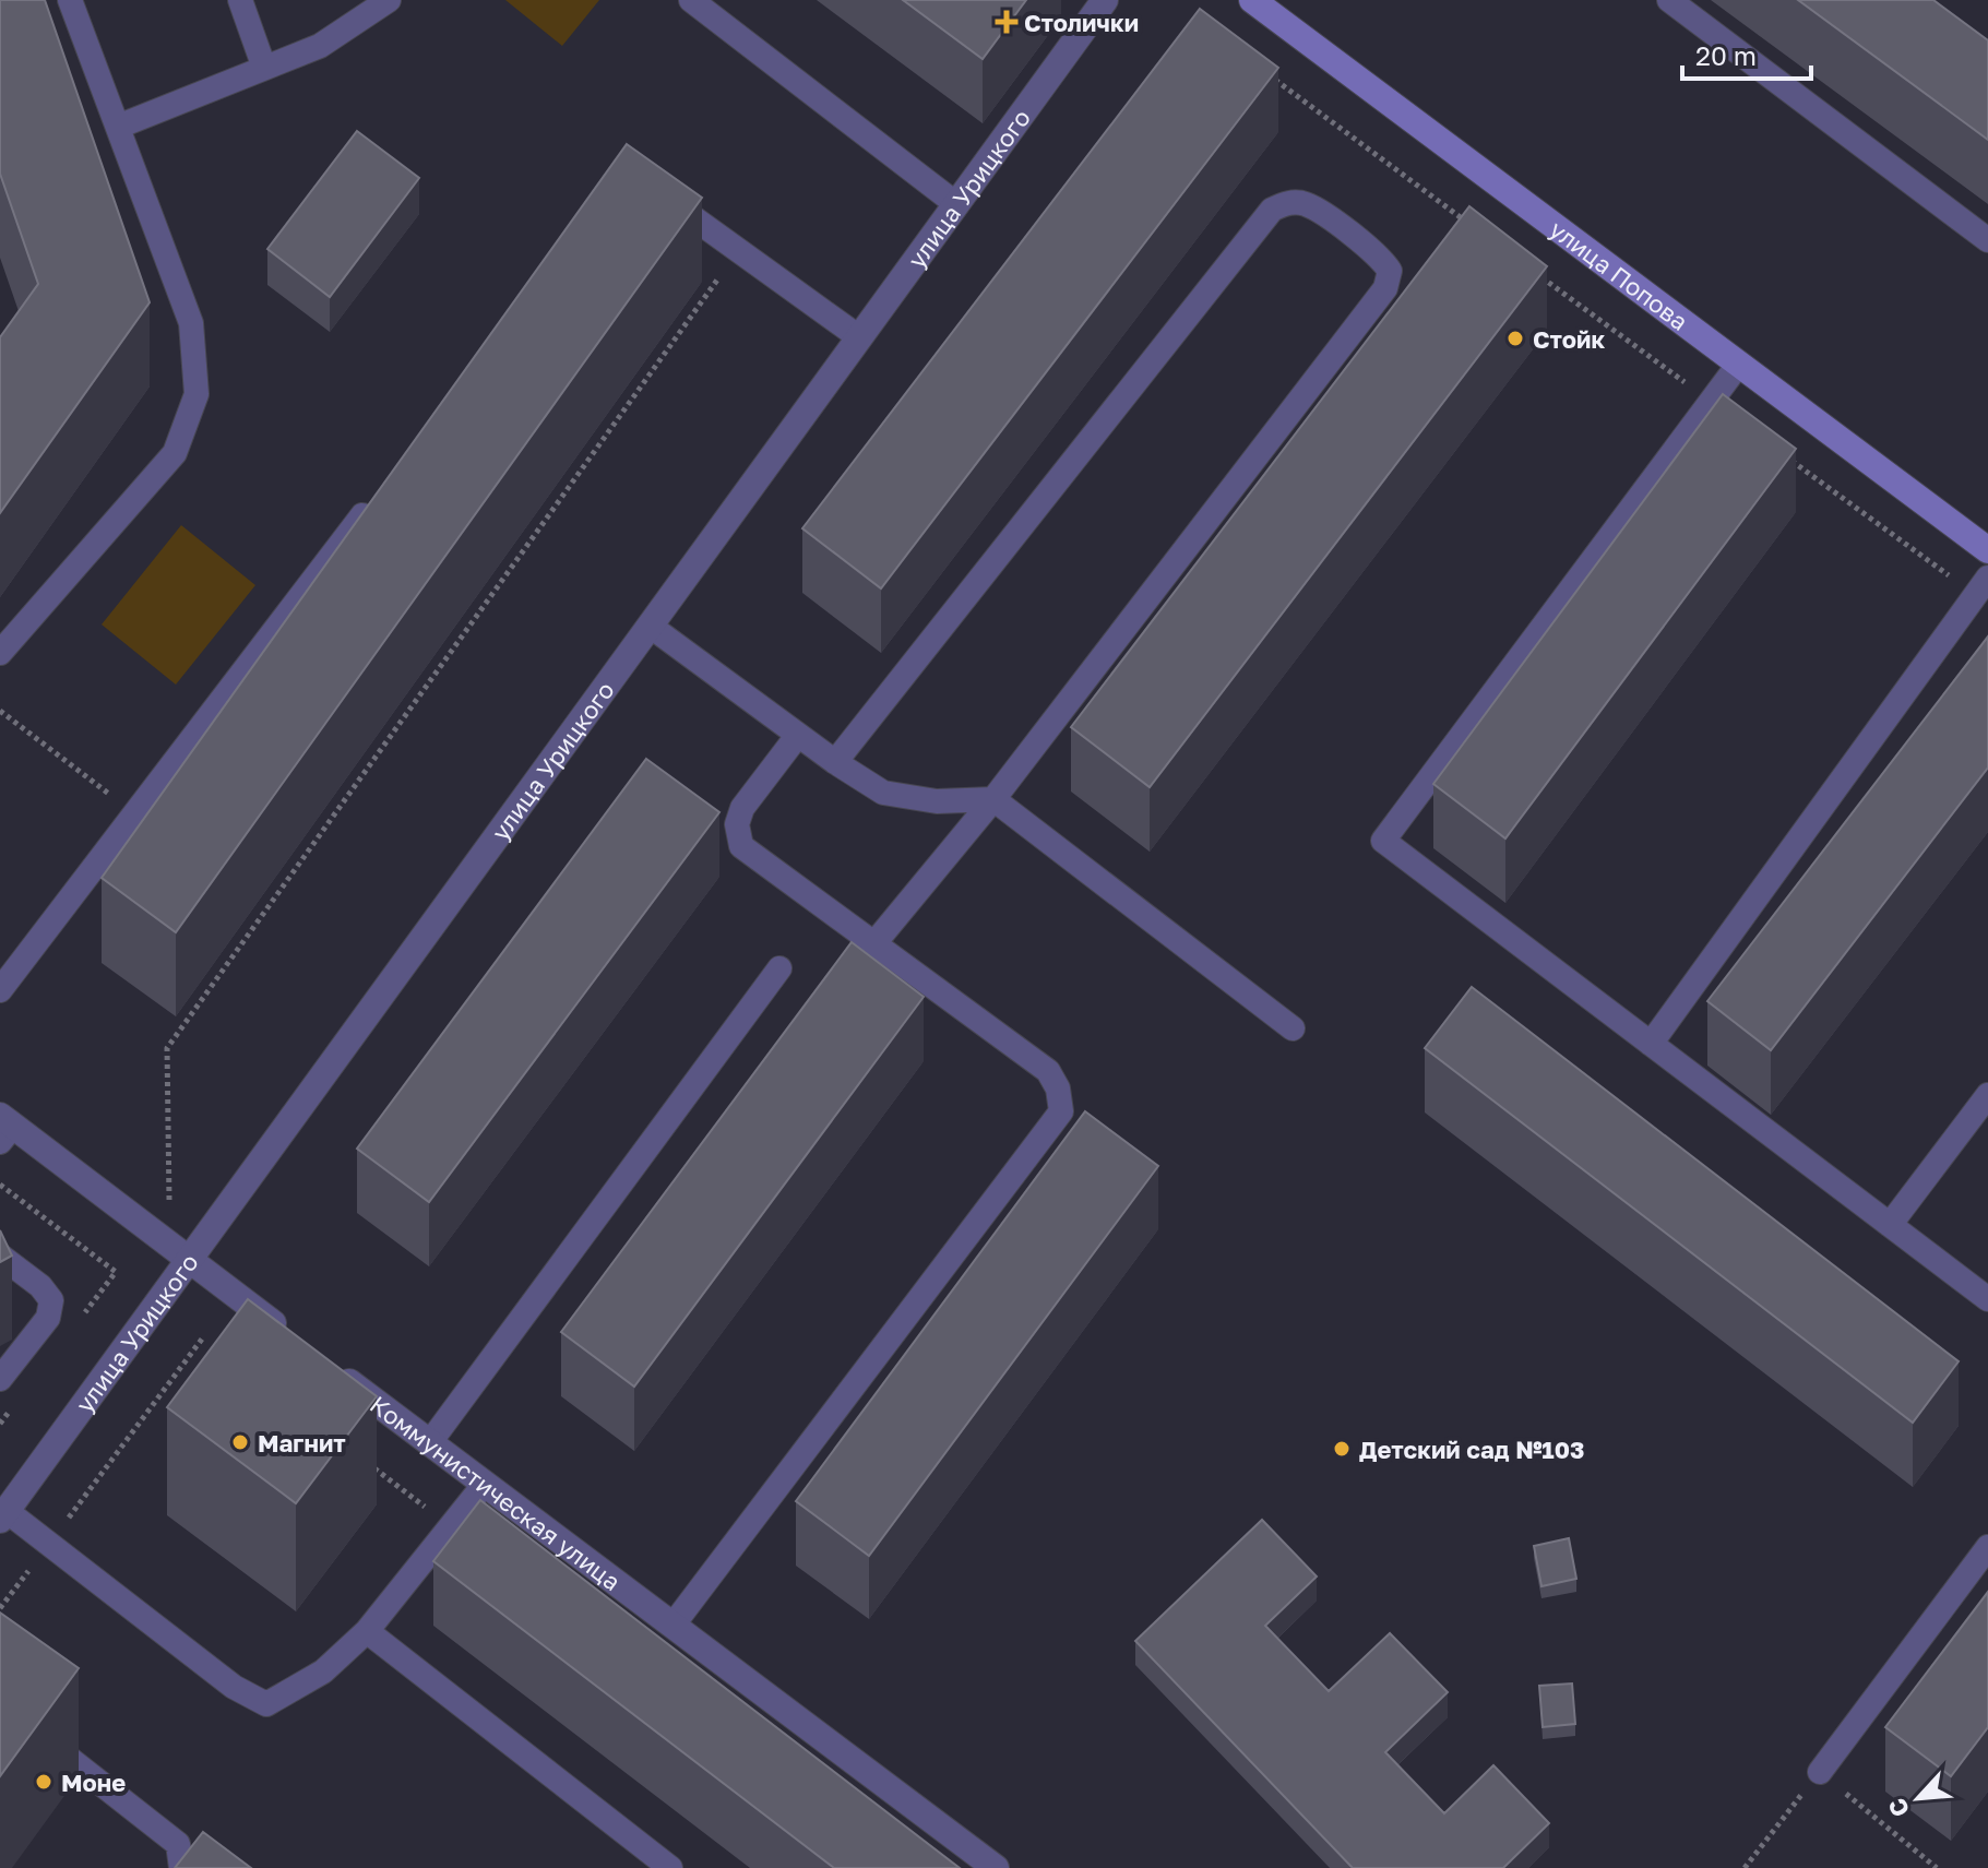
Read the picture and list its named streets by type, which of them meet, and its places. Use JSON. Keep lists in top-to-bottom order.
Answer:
{
  "streets": {
    "main road": ["улица Попова"],
    "street": ["улица Урицкого", "Коммунистическая улица"]
  },
  "places": {
    "health": ["Столички"],
    "other": [
      "Стойк",
      "Магнит",
      "Детский сад №103",
      "Моне"
    ]
  },
  "scale_bar": "20 m",
  "north": "bottom left"
}
